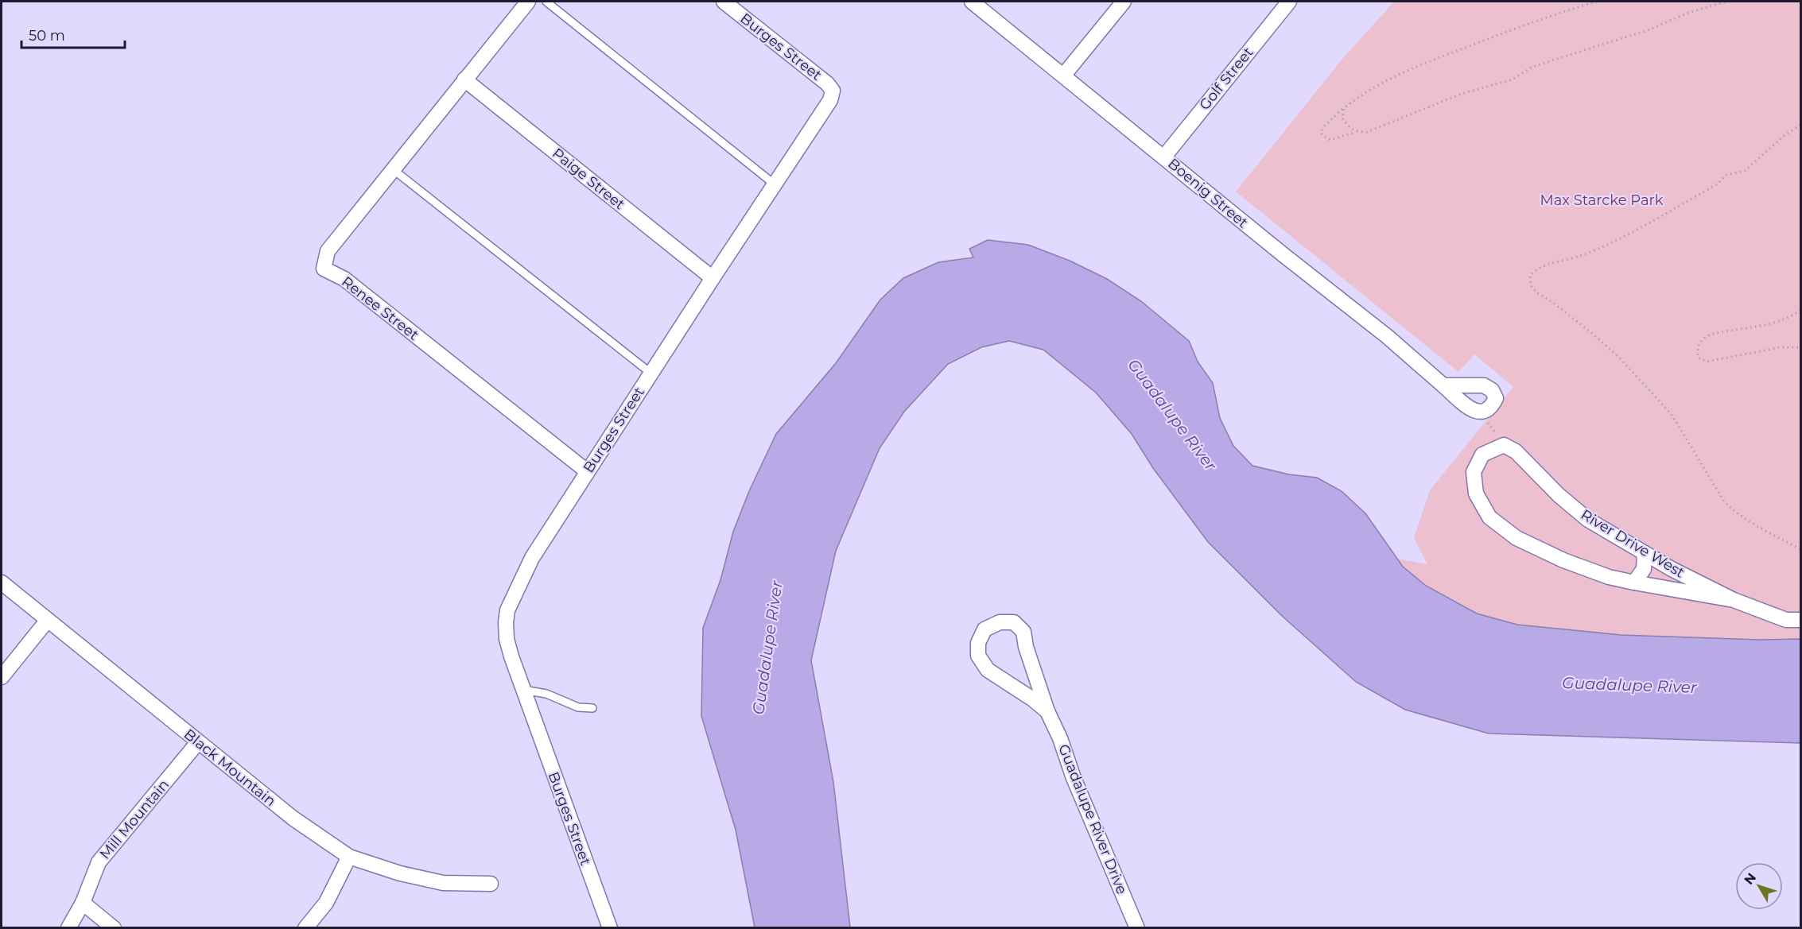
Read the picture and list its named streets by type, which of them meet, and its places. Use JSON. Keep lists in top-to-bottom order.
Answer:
{
  "streets": {
    "street": [
      "Burges Street",
      "Golf Street",
      "Paige Street",
      "Boenig Street",
      "Renee Street",
      "River Drive West",
      "Black Mountain",
      "Mill Mountain",
      "Guadalupe River Drive"
    ]
  },
  "crossings": [
    ["Burges Street", "Paige Street"],
    ["Burges Street", "Renee Street"],
    ["Golf Street", "Boenig Street"],
    ["Paige Street", "Renee Street"],
    ["Black Mountain", "Mill Mountain"]
  ],
  "water": ["Guadalupe River"],
  "parks": ["Max Starcke Park"],
  "scale_bar": "50 m",
  "north": "top left"
}
